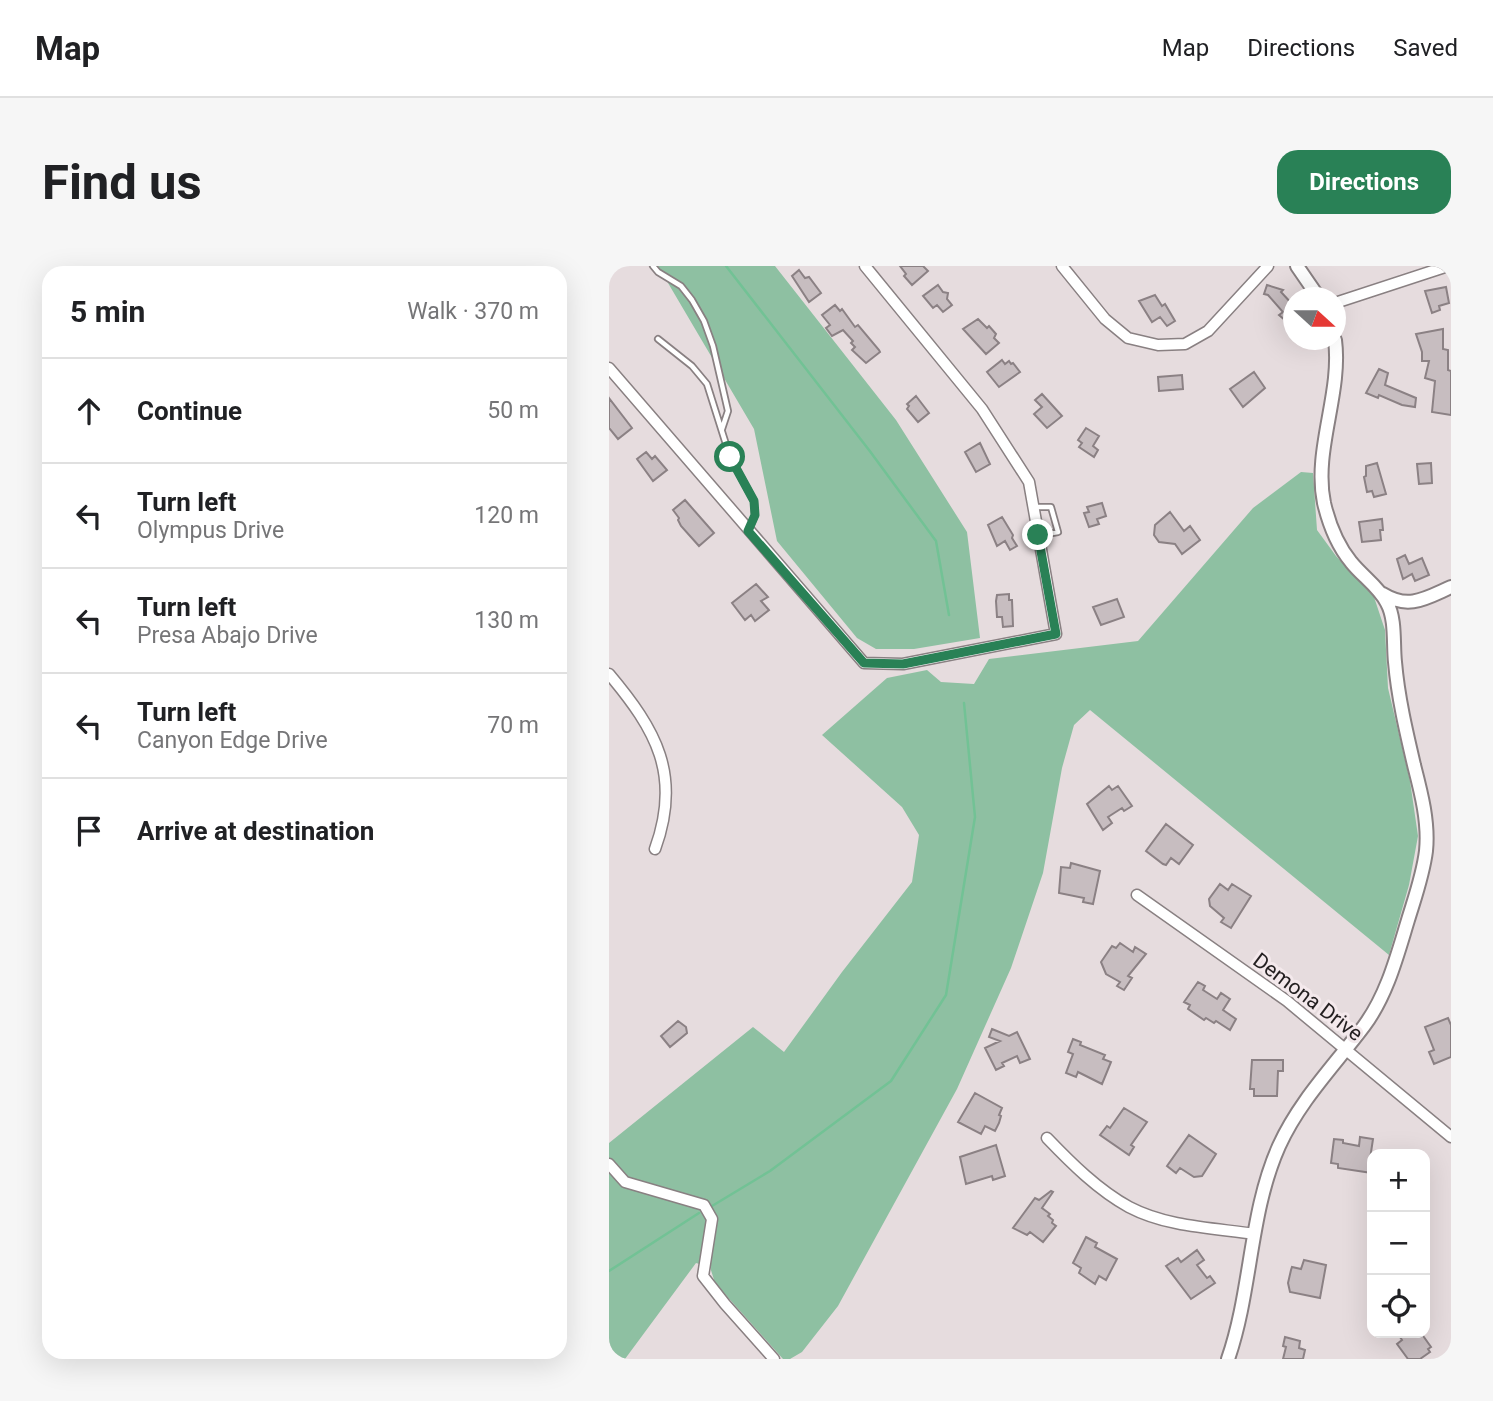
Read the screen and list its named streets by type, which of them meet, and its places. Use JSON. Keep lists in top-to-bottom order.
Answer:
{
  "streets": {
    "street": ["Demona Drive"]
  },
  "north": "right",
  "page": {
    "header": "Map",
    "nav": ["Map", "Directions", "Saved"],
    "buttons": "Directions",
    "title": "Find us",
    "heading": ["5 min", "Walk · 370 m"],
    "list": [
      ["Continue", "50 m"],
      ["Turn left", "Olympus Drive", "120 m"],
      ["Turn left", "Presa Abajo Drive", "130 m"],
      ["Turn left", "Canyon Edge Drive", "70 m"],
      "Arrive at destination"
    ],
    "map_buttons": ["+", "−"]
  }
}
